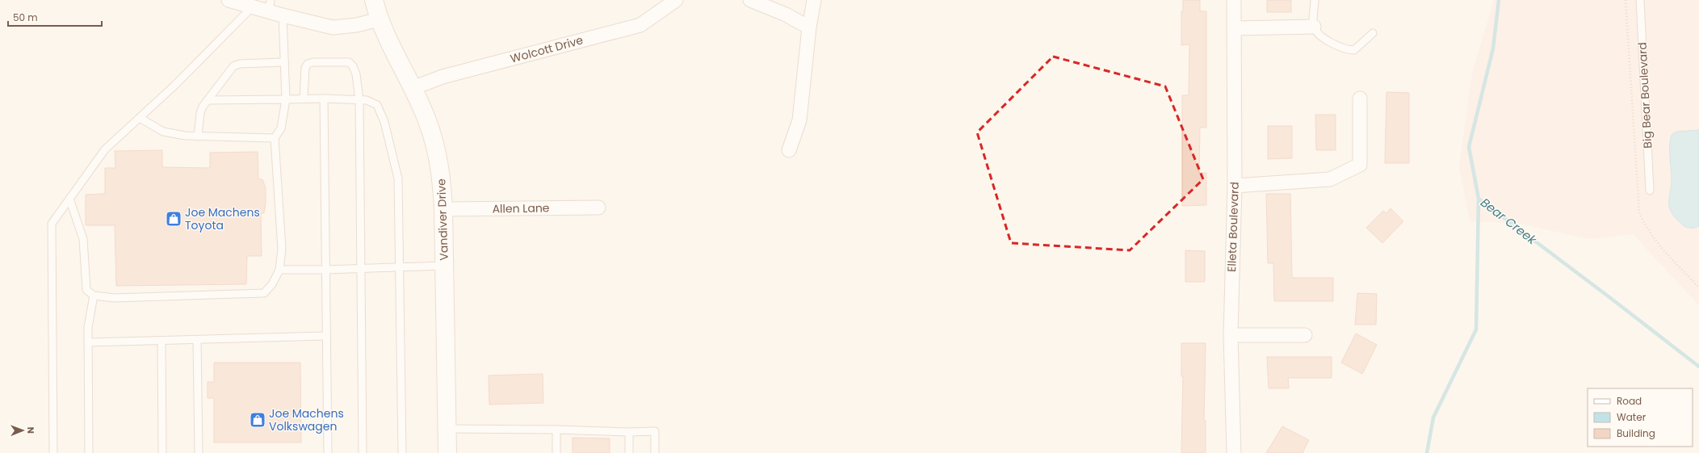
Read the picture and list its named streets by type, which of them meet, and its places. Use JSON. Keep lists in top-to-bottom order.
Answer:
{
  "streets": {
    "main road": ["Vandiver Drive"],
    "street": ["Wolcott Drive", "Allen Lane", "Elleta Boulevard"],
    "lane": ["Big Bear Boulevard"]
  },
  "crossings": [
    ["Wolcott Drive", "Vandiver Drive"],
    ["Allen Lane", "Vandiver Drive"]
  ],
  "water": ["Bear Creek"],
  "places": {
    "shop": ["Joe Machens Toyota", "Joe Machens Volkswagen"]
  },
  "legend": ["Road", "Water", "Building"],
  "scale_bar": "50 m",
  "north": "right"
}
